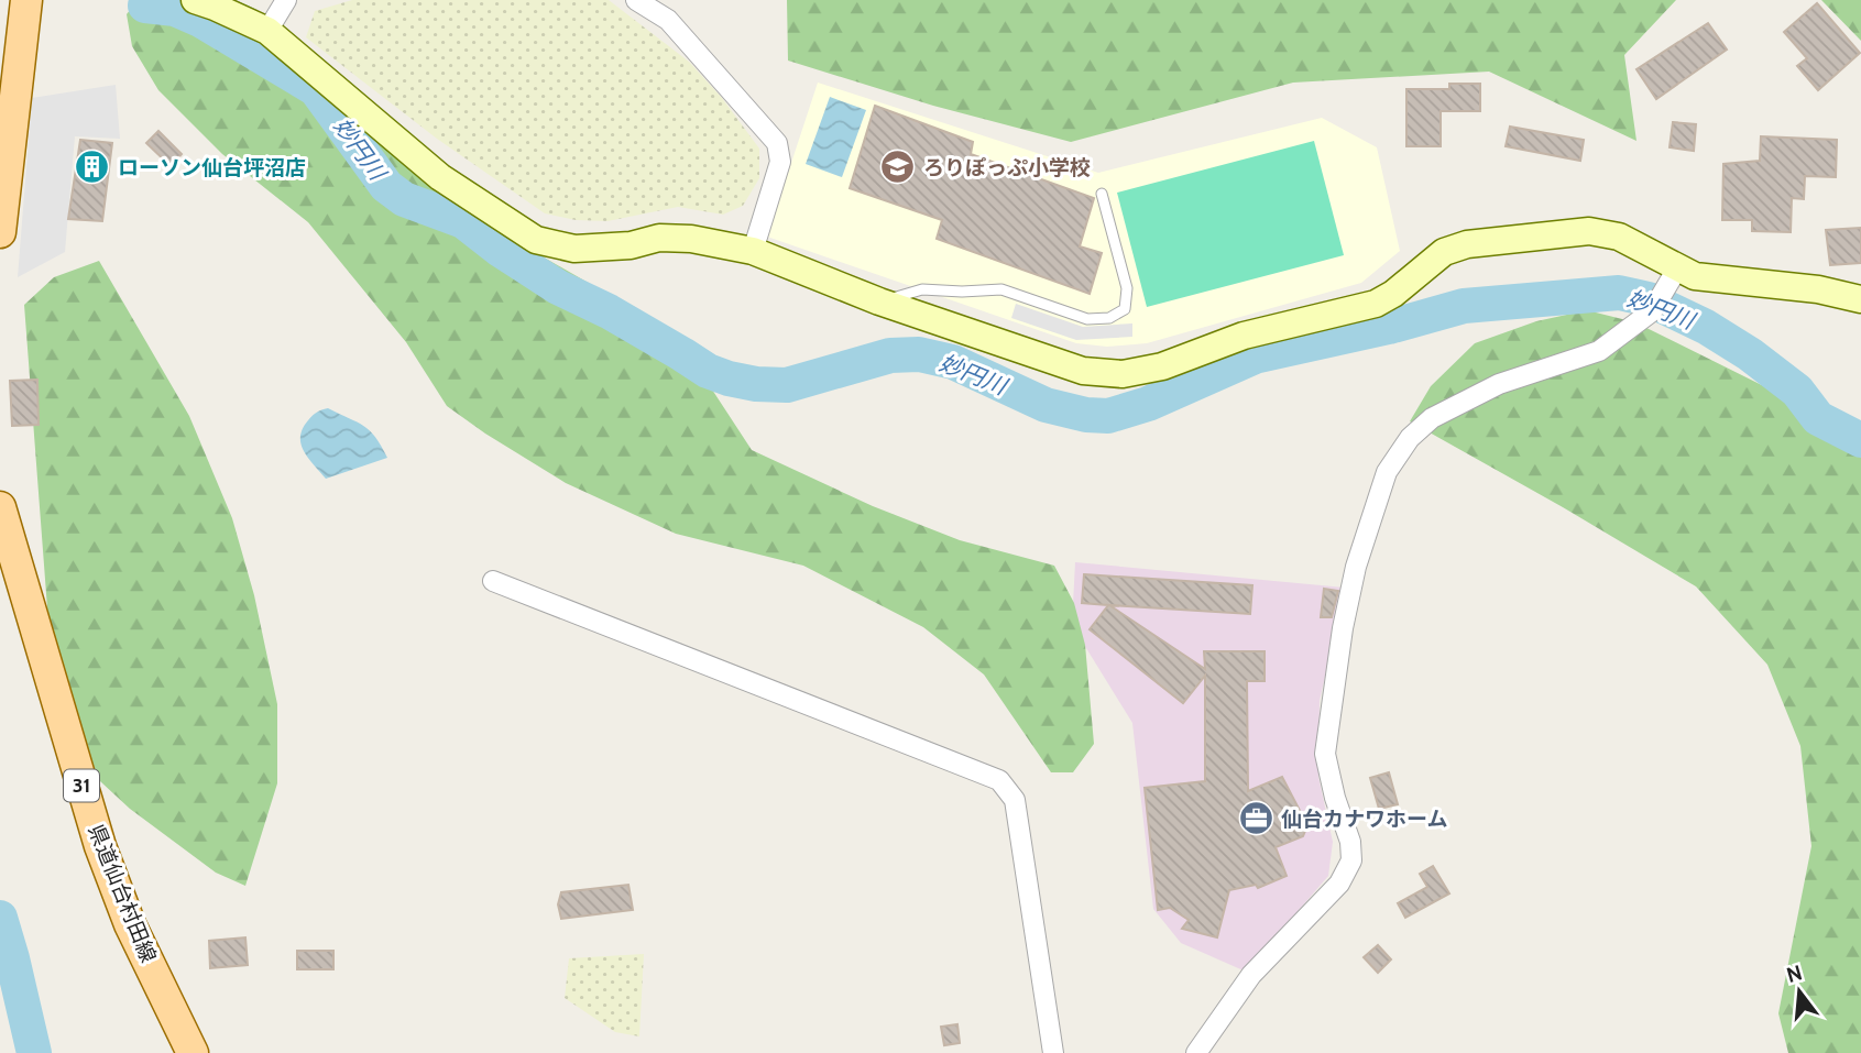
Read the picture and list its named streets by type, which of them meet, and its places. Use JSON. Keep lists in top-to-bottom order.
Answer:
{
  "streets": {
    "main road": ["31", "県道仙台村田線"]
  },
  "water": ["妙円川"],
  "places": {
    "building": ["ローソン仙台坪沼店"],
    "school or university": ["ろりぽっぷ小学校"],
    "office": ["仙台カナワホーム"]
  },
  "north": "top"
}
